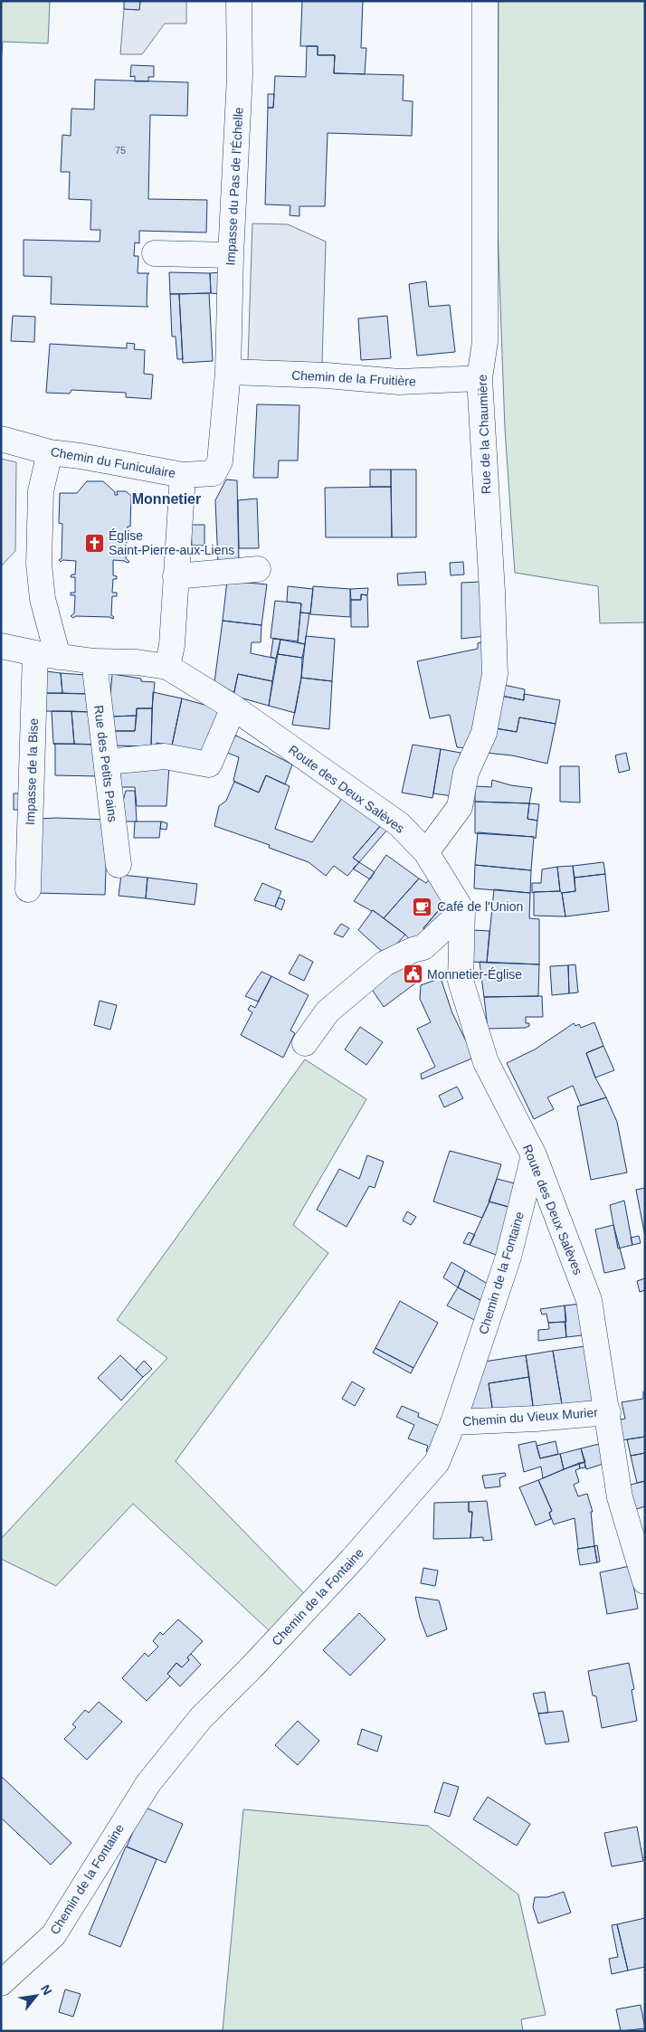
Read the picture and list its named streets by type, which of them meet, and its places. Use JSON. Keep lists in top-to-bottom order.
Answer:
{
  "streets": {
    "street": [
      "Impasse du Pas de l'Échelle",
      "Chemin de la Fruitière",
      "Rue de la Chaumière",
      "Chemin du Funiculaire",
      "Rue des Petits Pains",
      "Impasse de la Bise",
      "Route des Deux Salèves",
      "Chemin de la Fontaine",
      "Chemin du Vieux Murier"
    ]
  },
  "crossings": [
    ["Impasse du Pas de l'Échelle", "Chemin de la Fruitière"],
    ["Impasse du Pas de l'Échelle", "Chemin du Funiculaire"],
    ["Chemin de la Fruitière", "Rue de la Chaumière"],
    ["Rue de la Chaumière", "Route des Deux Salèves"],
    ["Chemin du Funiculaire", "Impasse de la Bise"],
    ["Rue des Petits Pains", "Route des Deux Salèves"],
    ["Impasse de la Bise", "Route des Deux Salèves"],
    ["Route des Deux Salèves", "Chemin de la Fontaine"],
    ["Route des Deux Salèves", "Chemin du Vieux Murier"],
    ["Chemin de la Fontaine", "Chemin du Vieux Murier"]
  ],
  "districts": ["Monnetier"],
  "places": {
    "church": ["Église Saint-Pierre-aux-Liens"],
    "cafe": ["Café de l'Union"],
    "public building": ["Monnetier-Église"]
  },
  "house_numbers": ["75"],
  "north": "top right"
}
